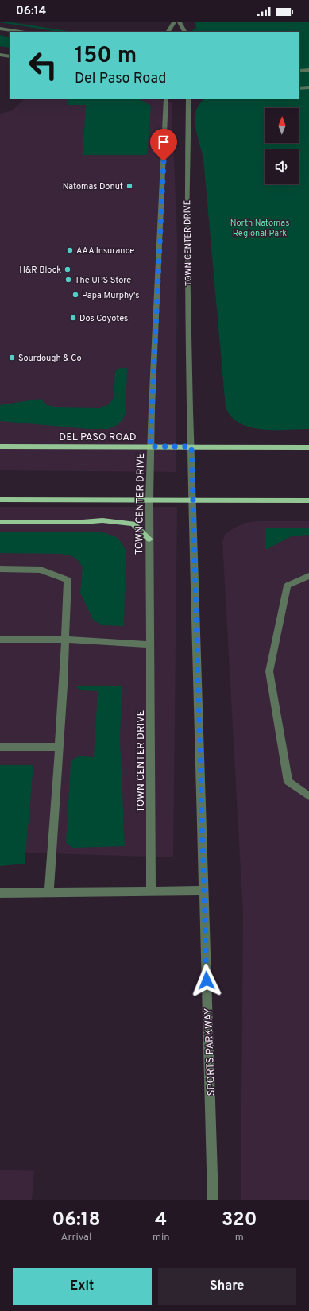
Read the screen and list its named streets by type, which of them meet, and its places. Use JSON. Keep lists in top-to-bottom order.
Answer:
{
  "streets": {
    "main road": ["DEL PASO ROAD"],
    "street": ["TOWN CENTER DRIVE", "SPORTS PARKWAY"]
  },
  "crossings": [
    ["TOWN CENTER DRIVE", "DEL PASO ROAD"],
    ["TOWN CENTER DRIVE", "SPORTS PARKWAY"],
    ["DEL PASO ROAD", "SPORTS PARKWAY"]
  ],
  "parks": ["North Natomas Regional Park"],
  "places": [
    "Natomas Donut",
    "AAA Insurance",
    "H&R Block",
    "The UPS Store",
    "Papa Murphy's",
    "Dos Coyotes",
    "Sourdough & Co"
  ],
  "north": "top",
  "page": {
    "status": "06:14",
    "turn": ["150 m", "Del Paso Road"],
    "eta": [
      "06:18",
      "Arrival",
      "4",
      "min",
      "320",
      "m"
    ],
    "buttons": ["Exit", "Share"]
  }
}
